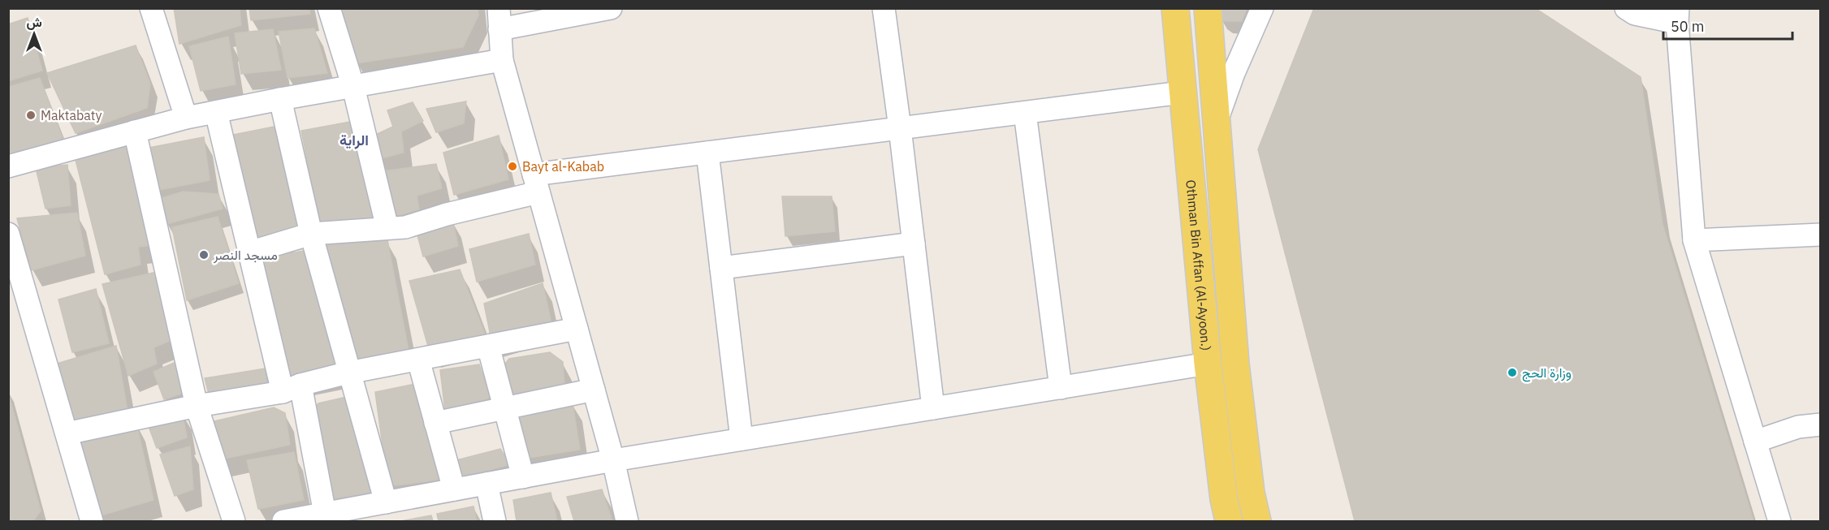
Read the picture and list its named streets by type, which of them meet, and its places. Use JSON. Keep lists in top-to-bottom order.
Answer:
{
  "streets": {
    "main road": ["Othman Bin Affan (Al-Ayoon.)"]
  },
  "districts": ["الراية"],
  "places": [
    "Maktabaty",
    "Bayt al-Kabab",
    "مسجد النصر",
    "وزارة الحج"
  ],
  "scale_bar": "50 m",
  "north": "top"
}
